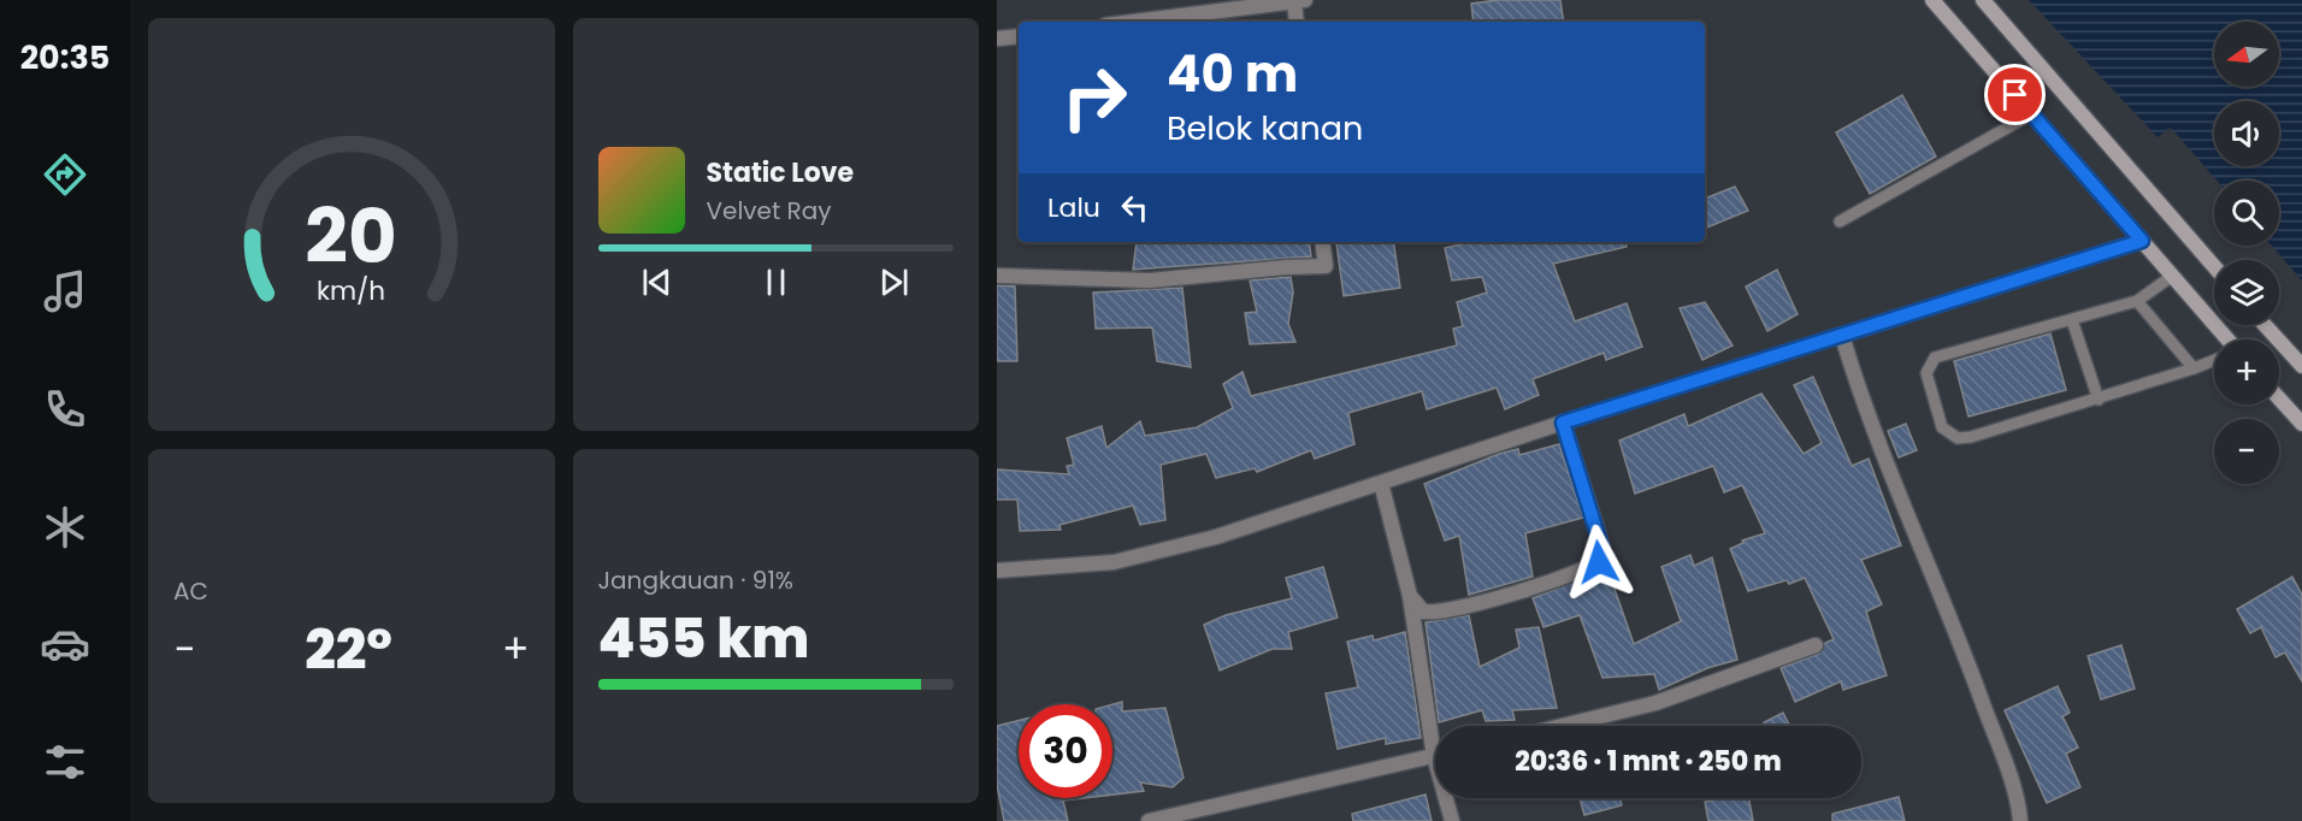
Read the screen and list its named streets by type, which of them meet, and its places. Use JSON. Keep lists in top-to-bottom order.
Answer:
{
  "north": "left",
  "page": {
    "tabs": "20:35",
    "map_buttons": ["+", "−"],
    "turn": ["40 m", "Belok kanan"],
    "song": ["Static Love", "Velvet Ray"],
    "then": "Lalu",
    "tile": [
      "AC",
      ["Jangkauan · 91%", "455 km"]
    ],
    "heat": ["−", "22°", "+"],
    "limit": "30",
    "trip": "20:36 · 1 mnt · 250 m",
    "gauge": ["20", "km/h"]
  }
}
